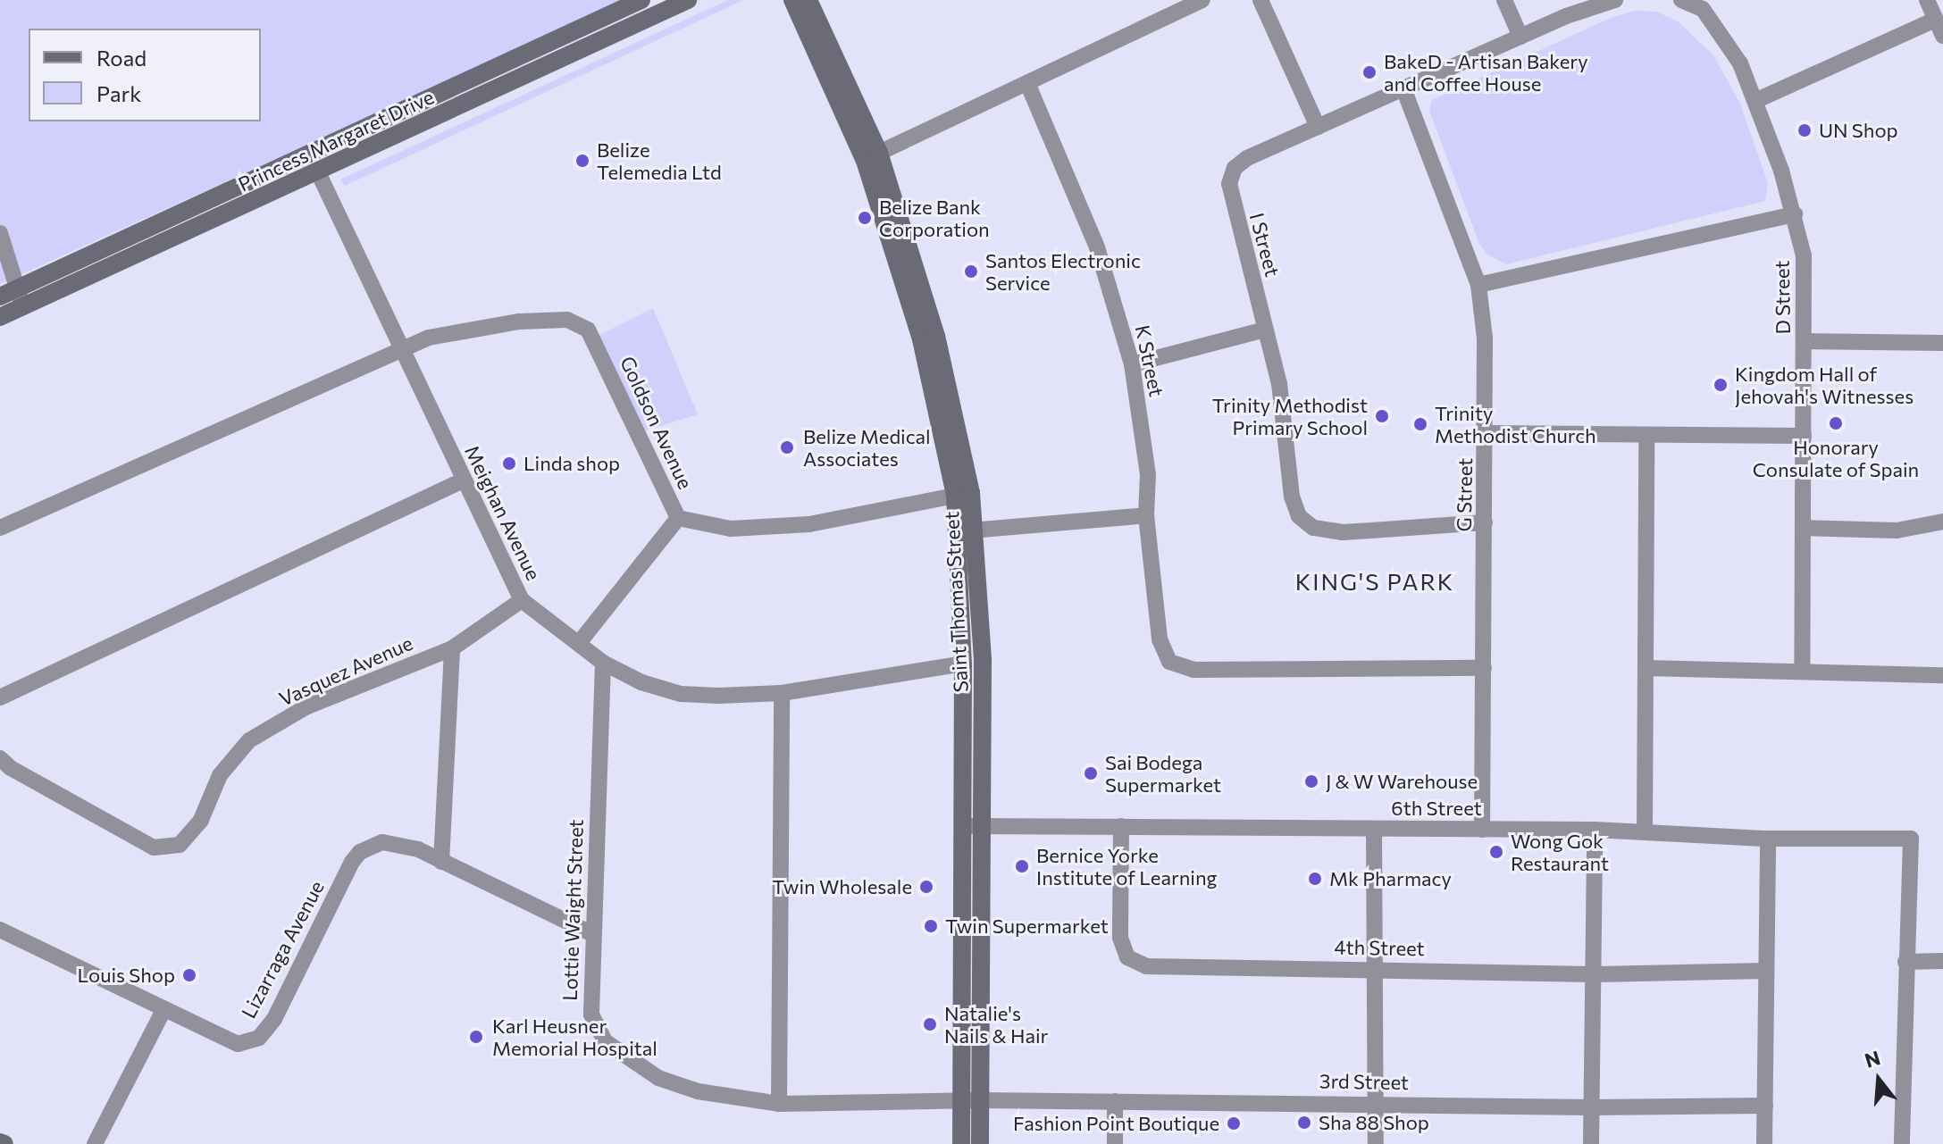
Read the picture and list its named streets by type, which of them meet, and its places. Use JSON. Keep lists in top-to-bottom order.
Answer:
{
  "streets": {
    "street": [
      "Princess Margaret Drive",
      "I Street",
      "D Street",
      "K Street",
      "Goldson Avenue",
      "G Street",
      "Meighan Avenue",
      "Saint Thomas Street",
      "Vasquez Avenue",
      "6th Street",
      "Lottie Waight Street",
      "4th Street",
      "Lizarraga Avenue",
      "3rd Street"
    ]
  },
  "crossings": [
    ["Princess Margaret Drive", "Meighan Avenue"],
    ["I Street", "G Street"],
    ["K Street", "G Street"],
    ["Goldson Avenue", "Meighan Avenue"],
    ["Goldson Avenue", "Saint Thomas Street"],
    ["G Street", "6th Street"],
    ["Meighan Avenue", "Saint Thomas Street"],
    ["Meighan Avenue", "Vasquez Avenue"],
    ["Meighan Avenue", "Lottie Waight Street"],
    ["Saint Thomas Street", "6th Street"],
    ["Saint Thomas Street", "Lottie Waight Street"],
    ["Saint Thomas Street", "3rd Street"],
    ["6th Street", "4th Street"],
    ["Lottie Waight Street", "Lizarraga Avenue"],
    ["Lottie Waight Street", "3rd Street"]
  ],
  "districts": ["KING'S PARK"],
  "places": [
    "BakeD - Artisan Bakery and Coffee House",
    "UN Shop",
    "Belize Telemedia Ltd",
    "Belize Bank Corporation",
    "Santos Electronic Service",
    "Kingdom Hall of Jehovah's Witnesses",
    "Trinity Methodist Primary School",
    "Honorary Consulate of Spain",
    "Trinity Methodist Church",
    "Belize Medical Associates",
    "Linda shop",
    "Sai Bodega Supermarket",
    "J & W Warehouse",
    "Wong Gok Restaurant",
    "Bernice Yorke Institute of Learning",
    "Mk Pharmacy",
    "Twin Wholesale",
    "Twin Supermarket",
    "Louis Shop",
    "Natalie's Nails & Hair",
    "Karl Heusner Memorial Hospital",
    "Sha 88 Shop",
    "Fashion Point Boutique"
  ],
  "legend": ["Road", "Park"],
  "north": "top"
}
